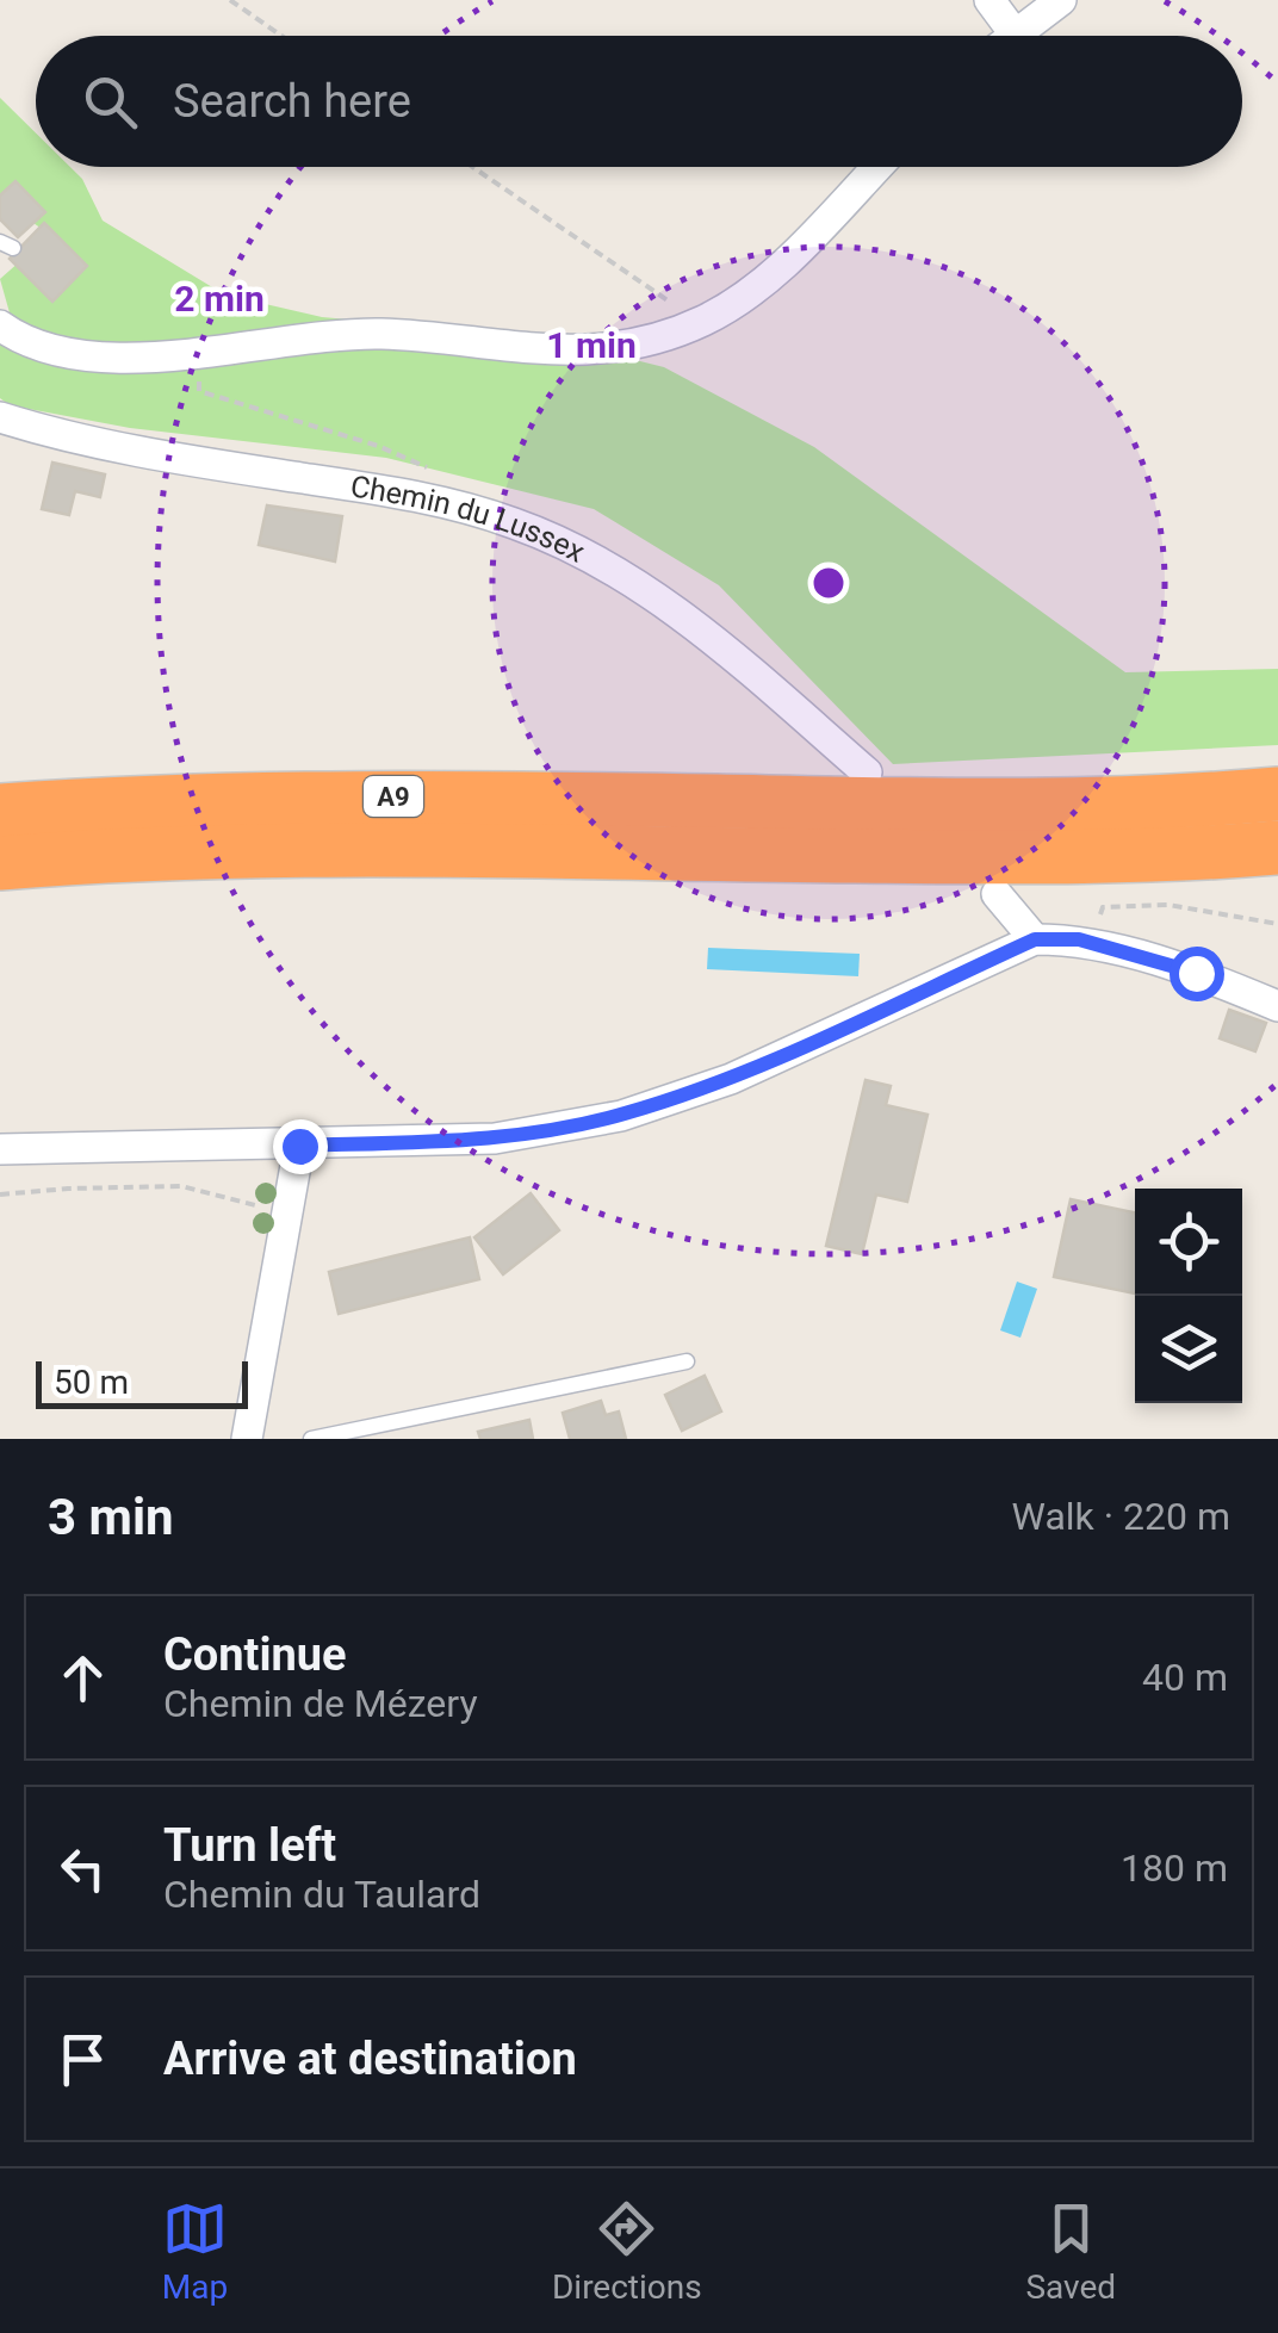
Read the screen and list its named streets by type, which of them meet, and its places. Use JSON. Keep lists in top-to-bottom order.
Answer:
{
  "streets": {
    "highway": ["A9"],
    "street": ["Chemin du Lussex"]
  },
  "scale_bar": "50 m",
  "page": {
    "search": "Search here",
    "scale": "50 m",
    "heading": ["3 min", "Walk · 220 m"],
    "list": [
      ["Continue", "Chemin de Mézery", "40 m"],
      ["Turn left", "Chemin du Taulard", "180 m"],
      "Arrive at destination"
    ],
    "nav": ["Map", "Directions", "Saved"]
  },
  "rings": ["2 min", "1 min"]
}
